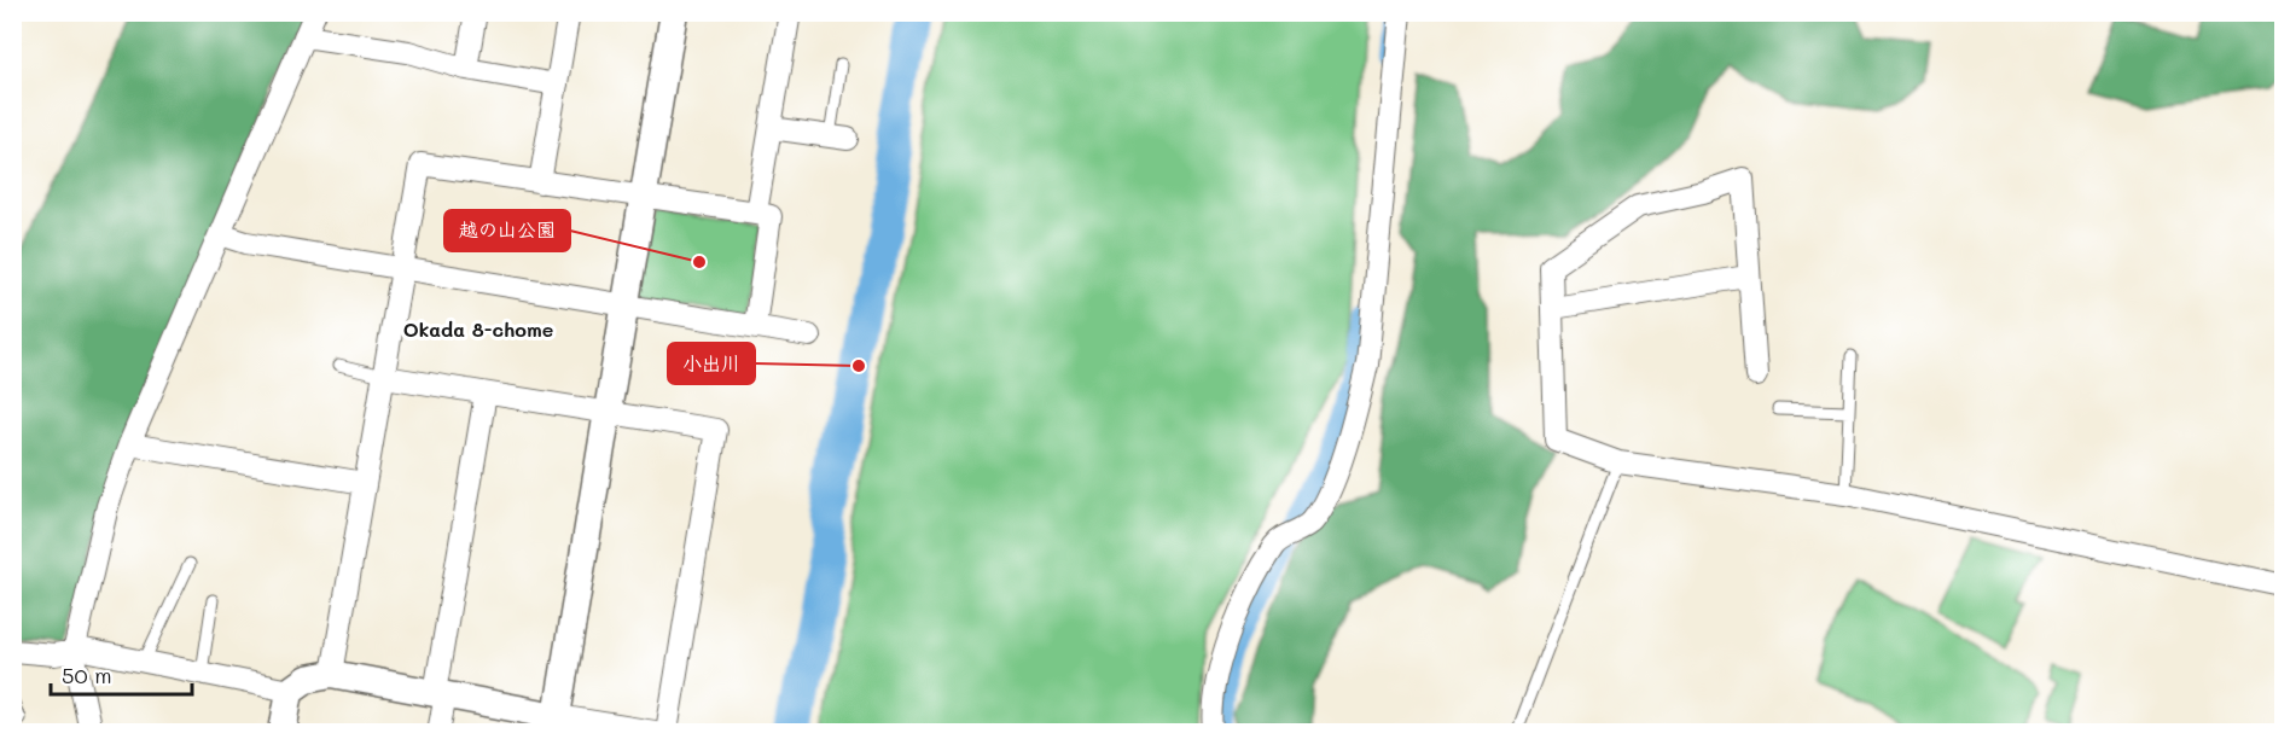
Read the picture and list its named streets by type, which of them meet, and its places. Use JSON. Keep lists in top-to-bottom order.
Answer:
{
  "districts": ["Okada 8-chome"],
  "places": ["越の山公園", "小出川"],
  "scale_bar": "50 m"
}
